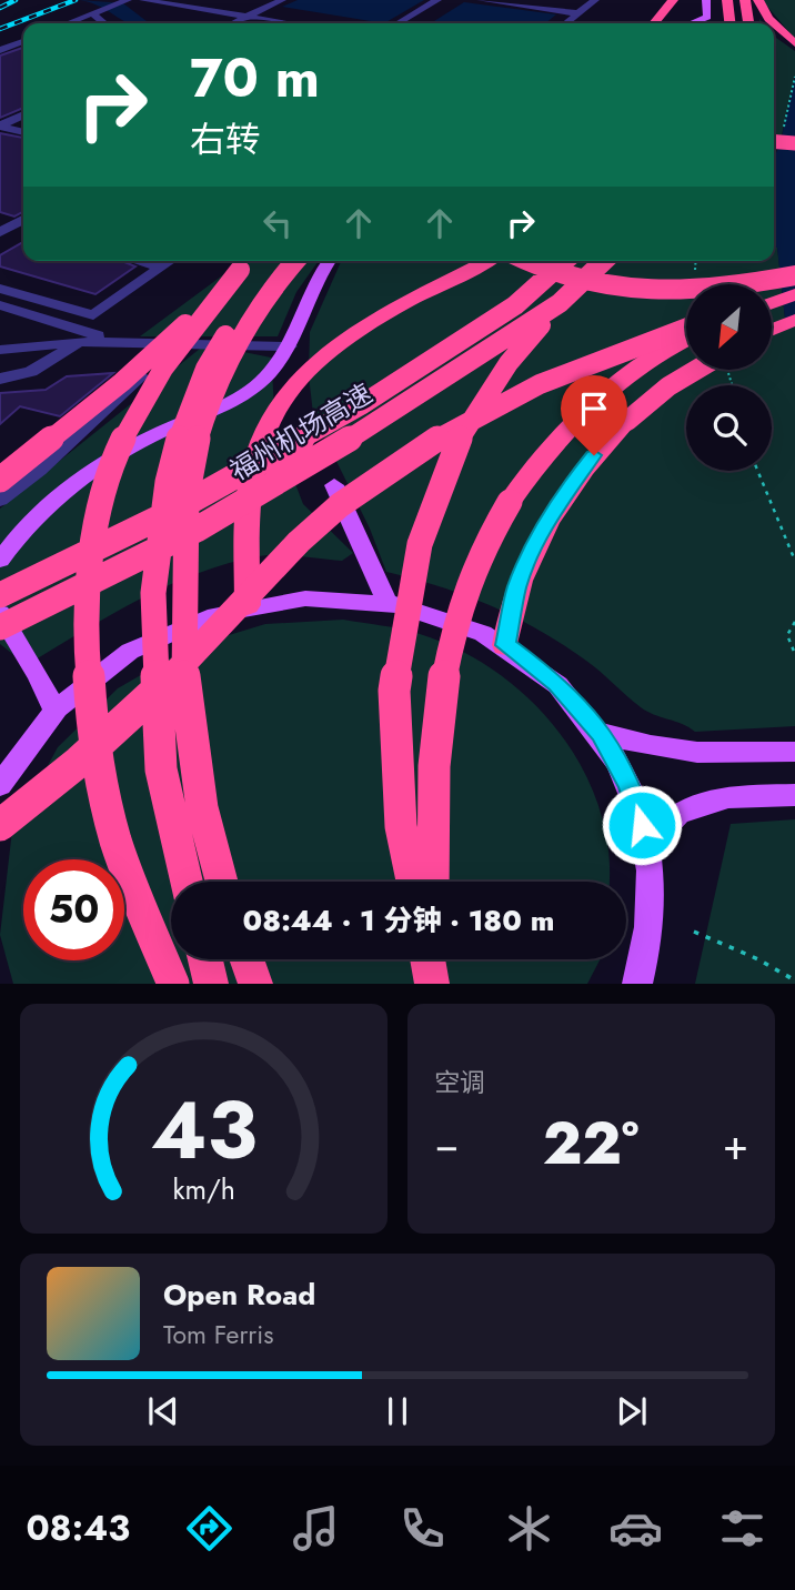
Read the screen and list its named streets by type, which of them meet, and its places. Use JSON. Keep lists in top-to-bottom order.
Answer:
{
  "streets": {
    "highway": ["福州机场高速"]
  },
  "north": "bottom left",
  "page": {
    "turn": ["70 m", "右转"],
    "limit": "50",
    "trip": "08:44 · 1 分钟 · 180 m",
    "tile": "空调",
    "heat": ["−", "22°", "+"],
    "song": ["Open Road", "Tom Ferris"],
    "tabs": "08:43",
    "gauge": ["43", "km/h"]
  }
}
